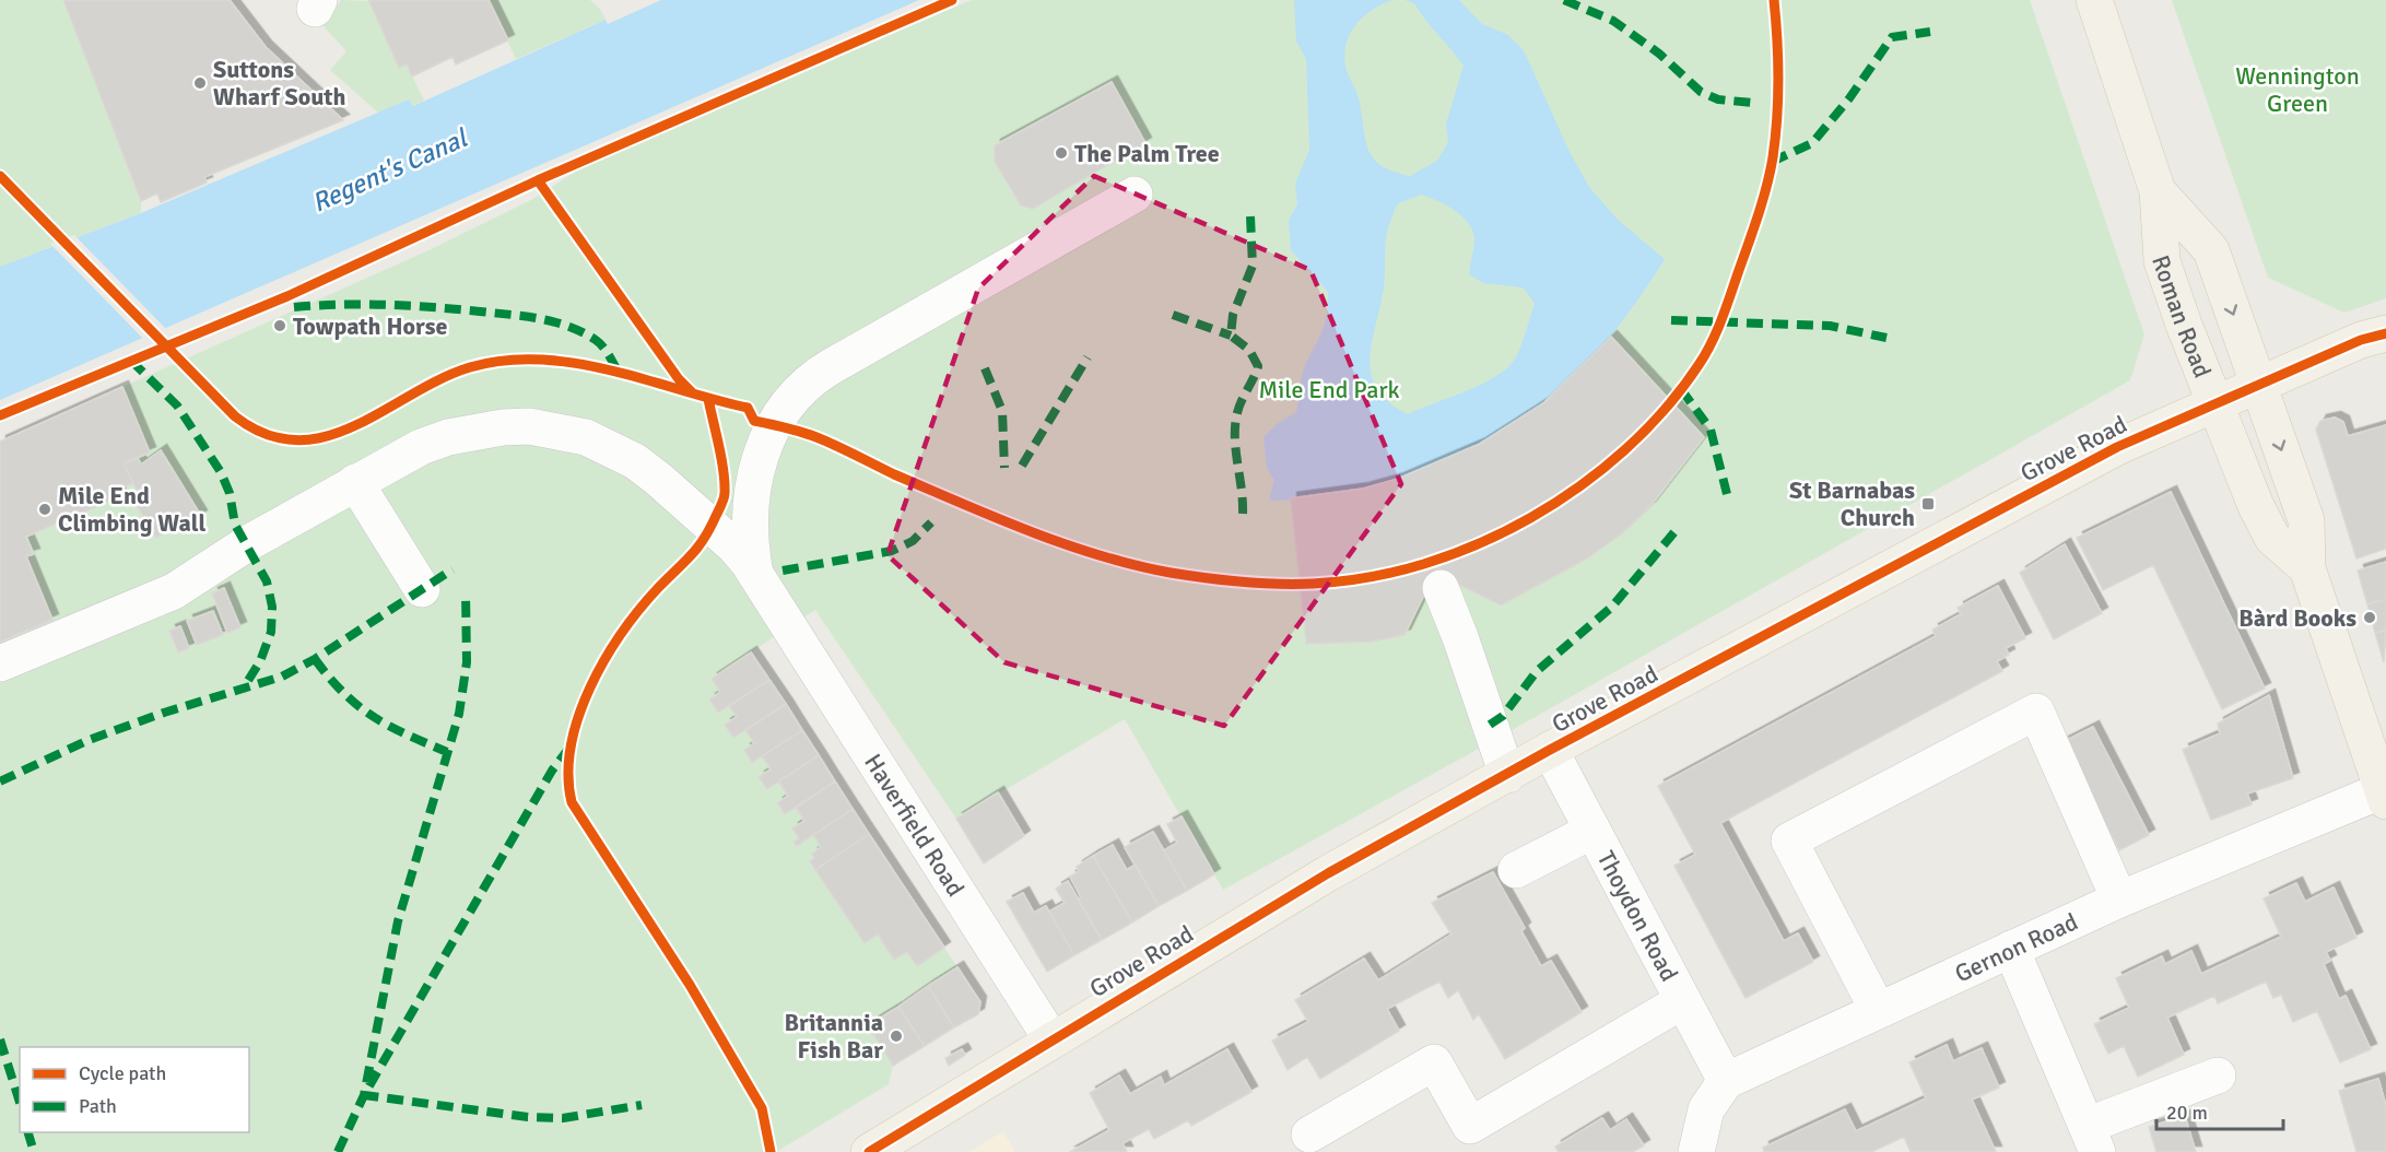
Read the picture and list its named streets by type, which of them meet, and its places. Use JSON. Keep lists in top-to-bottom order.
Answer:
{
  "streets": {
    "main road": ["Roman Road", "Grove Road"],
    "street": ["Haverfield Road", "Thoydon Road", "Gernon Road"]
  },
  "crossings": [
    ["Roman Road", "Grove Road"],
    ["Roman Road", "Gernon Road"],
    ["Grove Road", "Haverfield Road"],
    ["Grove Road", "Thoydon Road"],
    ["Thoydon Road", "Gernon Road"]
  ],
  "water": ["Regent's Canal"],
  "parks": ["Wennington Green", "Mile End Park"],
  "places": {
    "other": [
      "Suttons Wharf South",
      "The Palm Tree",
      "Towpath Horse",
      "Mile End Climbing Wall",
      "Bàrd Books",
      "Britannia Fish Bar"
    ],
    "transit": ["St Barnabas Church"]
  },
  "legend": ["Cycle path", "Path"],
  "scale_bar": "20 m"
}
